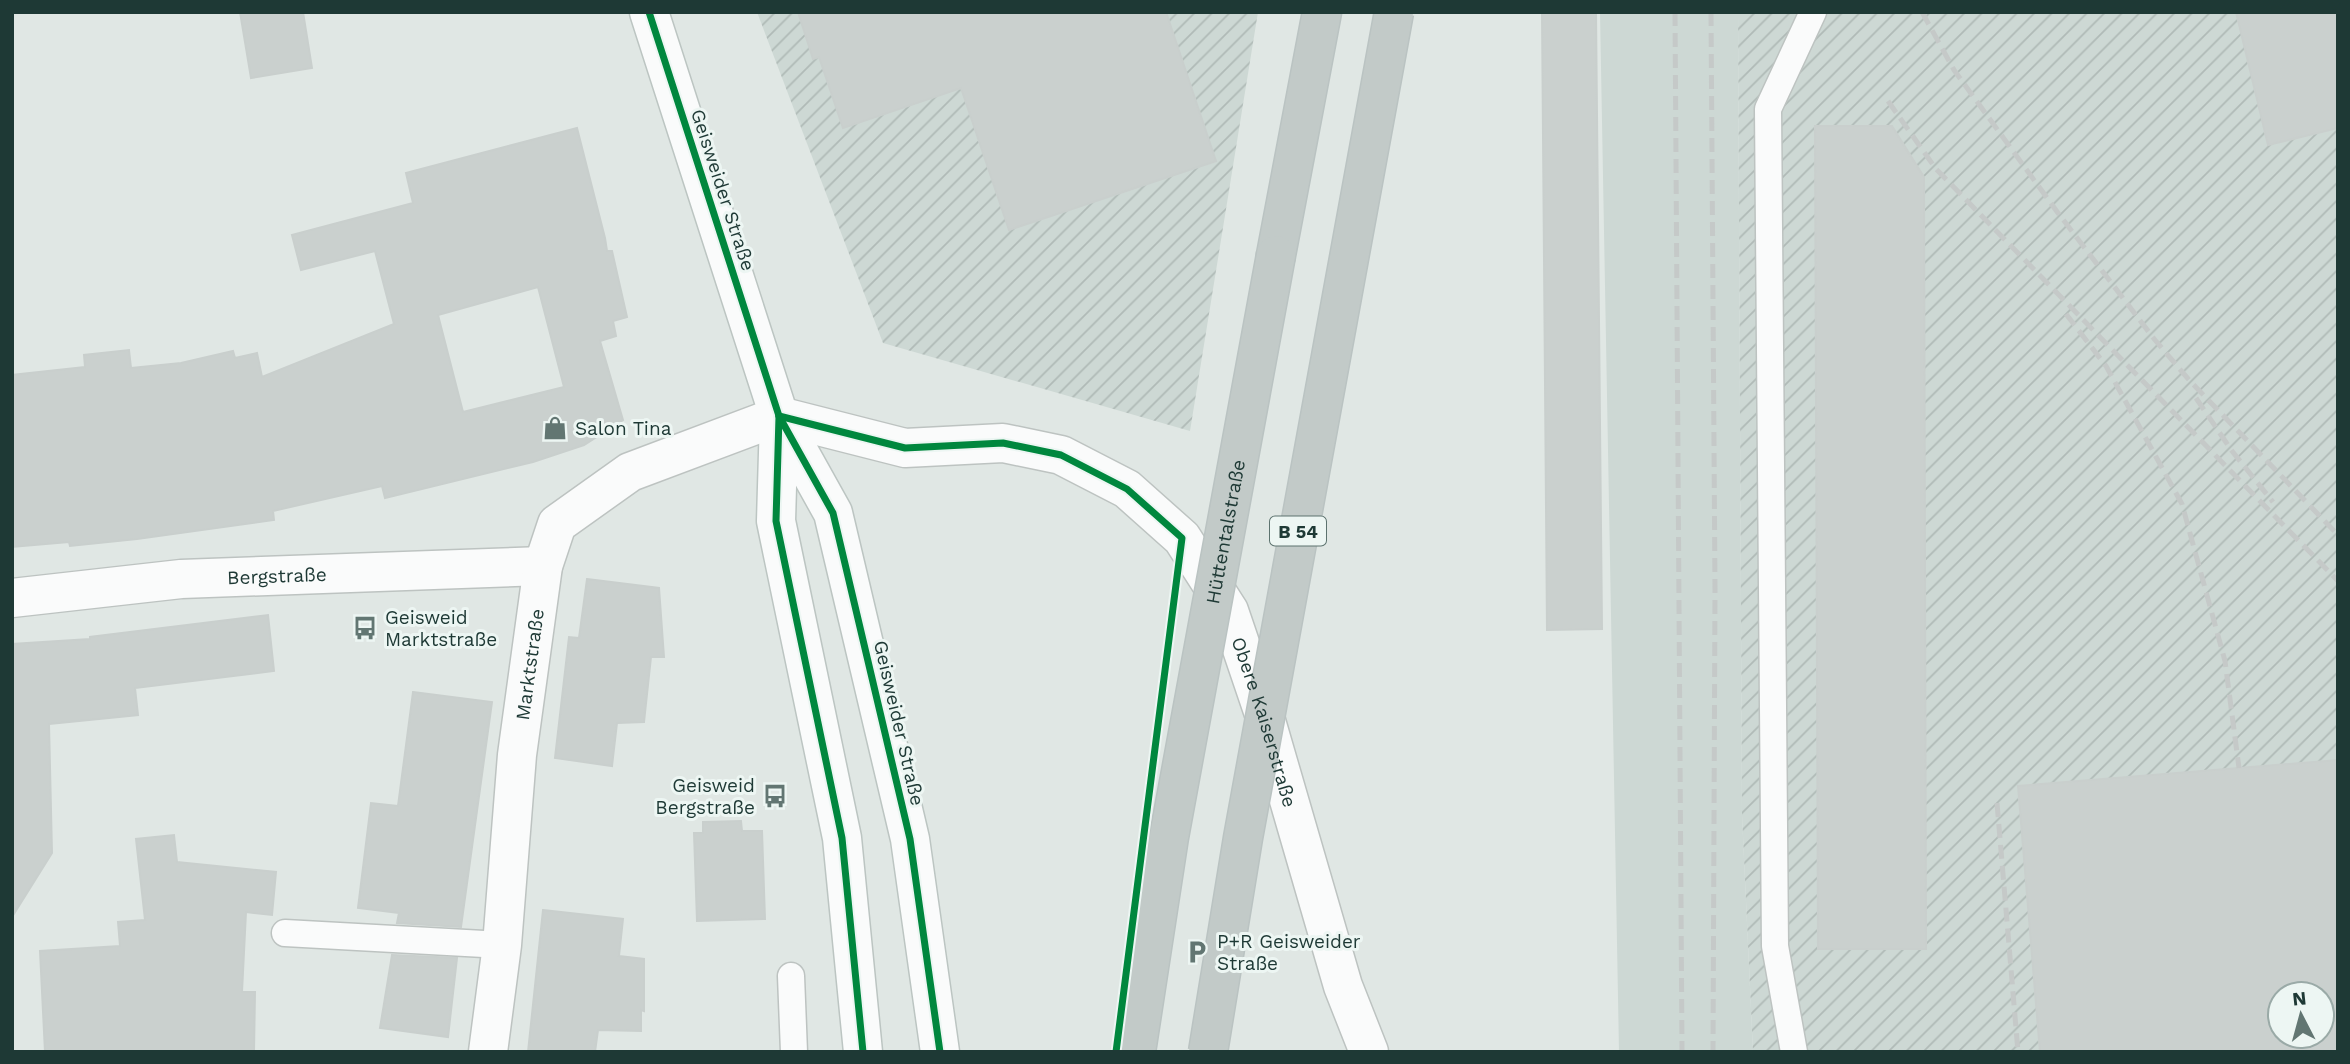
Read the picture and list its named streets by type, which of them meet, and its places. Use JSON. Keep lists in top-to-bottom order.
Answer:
{
  "streets": {
    "highway": ["Hüttentalstraße", "B 54"],
    "street": [
      "Geisweider Straße",
      "Bergstraße",
      "Marktstraße",
      "Obere Kaiserstraße"
    ]
  },
  "crossings": [
    ["Geisweider Straße", "Marktstraße"],
    ["Geisweider Straße", "Obere Kaiserstraße"],
    ["Bergstraße", "Marktstraße"],
    ["Marktstraße", "Obere Kaiserstraße"]
  ],
  "places": {
    "shop": ["Salon Tina"],
    "bus stop": ["Geisweid Marktstraße", "Geisweid Bergstraße"],
    "parking": ["P+R Geisweider Straße"]
  },
  "north": "top"
}
